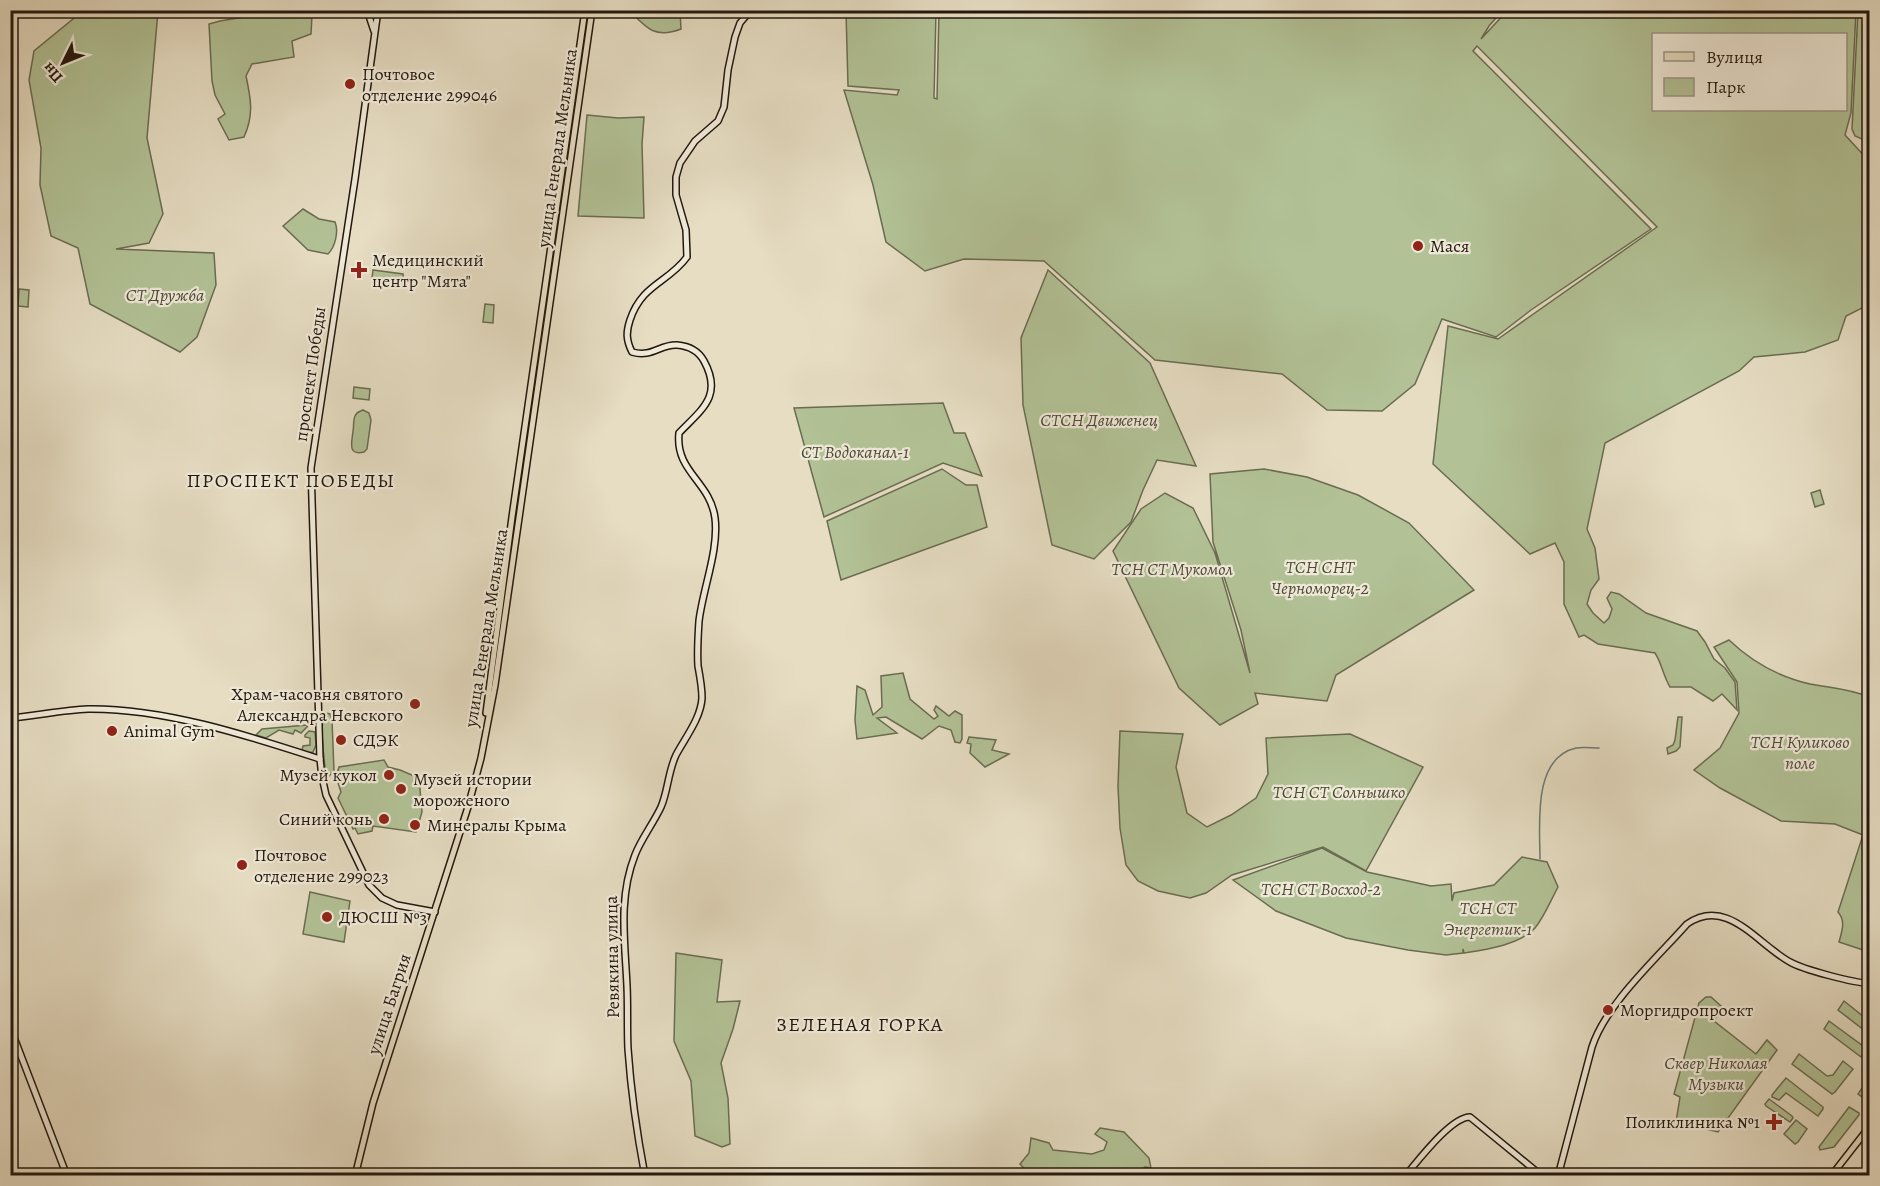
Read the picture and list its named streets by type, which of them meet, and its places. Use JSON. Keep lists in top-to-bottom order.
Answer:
{
  "streets": {
    "main road": [
      "улица Генерала Мельника",
      "проспект Победы",
      "Ревякина улица",
      "улица Багрия"
    ]
  },
  "crossings": [
    ["улица Генерала Мельника", "улица Багрия"],
    ["проспект Победы", "улица Багрия"]
  ],
  "districts": ["ПРОСПЕКТ ПОБЕДЫ", "ЗЕЛЕНАЯ ГОРКА"],
  "parks": [
    "СТ Дружба",
    "СТСН Движенец",
    "СТ Водоканал-1",
    "ТСН СНТ Черноморец-2",
    "ТСН СТ Мукомол",
    "ТСН Куликово поле",
    "ТСН СТ Солнышко",
    "ТСН СТ Восход-2",
    "ТСН СТ Энергетик-1",
    "Сквер Николая Музыки"
  ],
  "places": {
    "other": [
      "Почтовое отделение 299046",
      "Мася",
      "Храм-часовня святого Александра Невского",
      "Animal Gym",
      "СДЭК",
      "Музей кукол",
      "Музей истории мороженого",
      "Синий конь",
      "Минералы Крыма",
      "Почтовое отделение 299023",
      "ДЮСШ №3",
      "Моргидропроект"
    ],
    "health": ["Медицинский центр \"Мята\"", "Поликлиника №1"]
  },
  "legend": ["Вулиця", "Парк"],
  "north": "bottom left"
}
